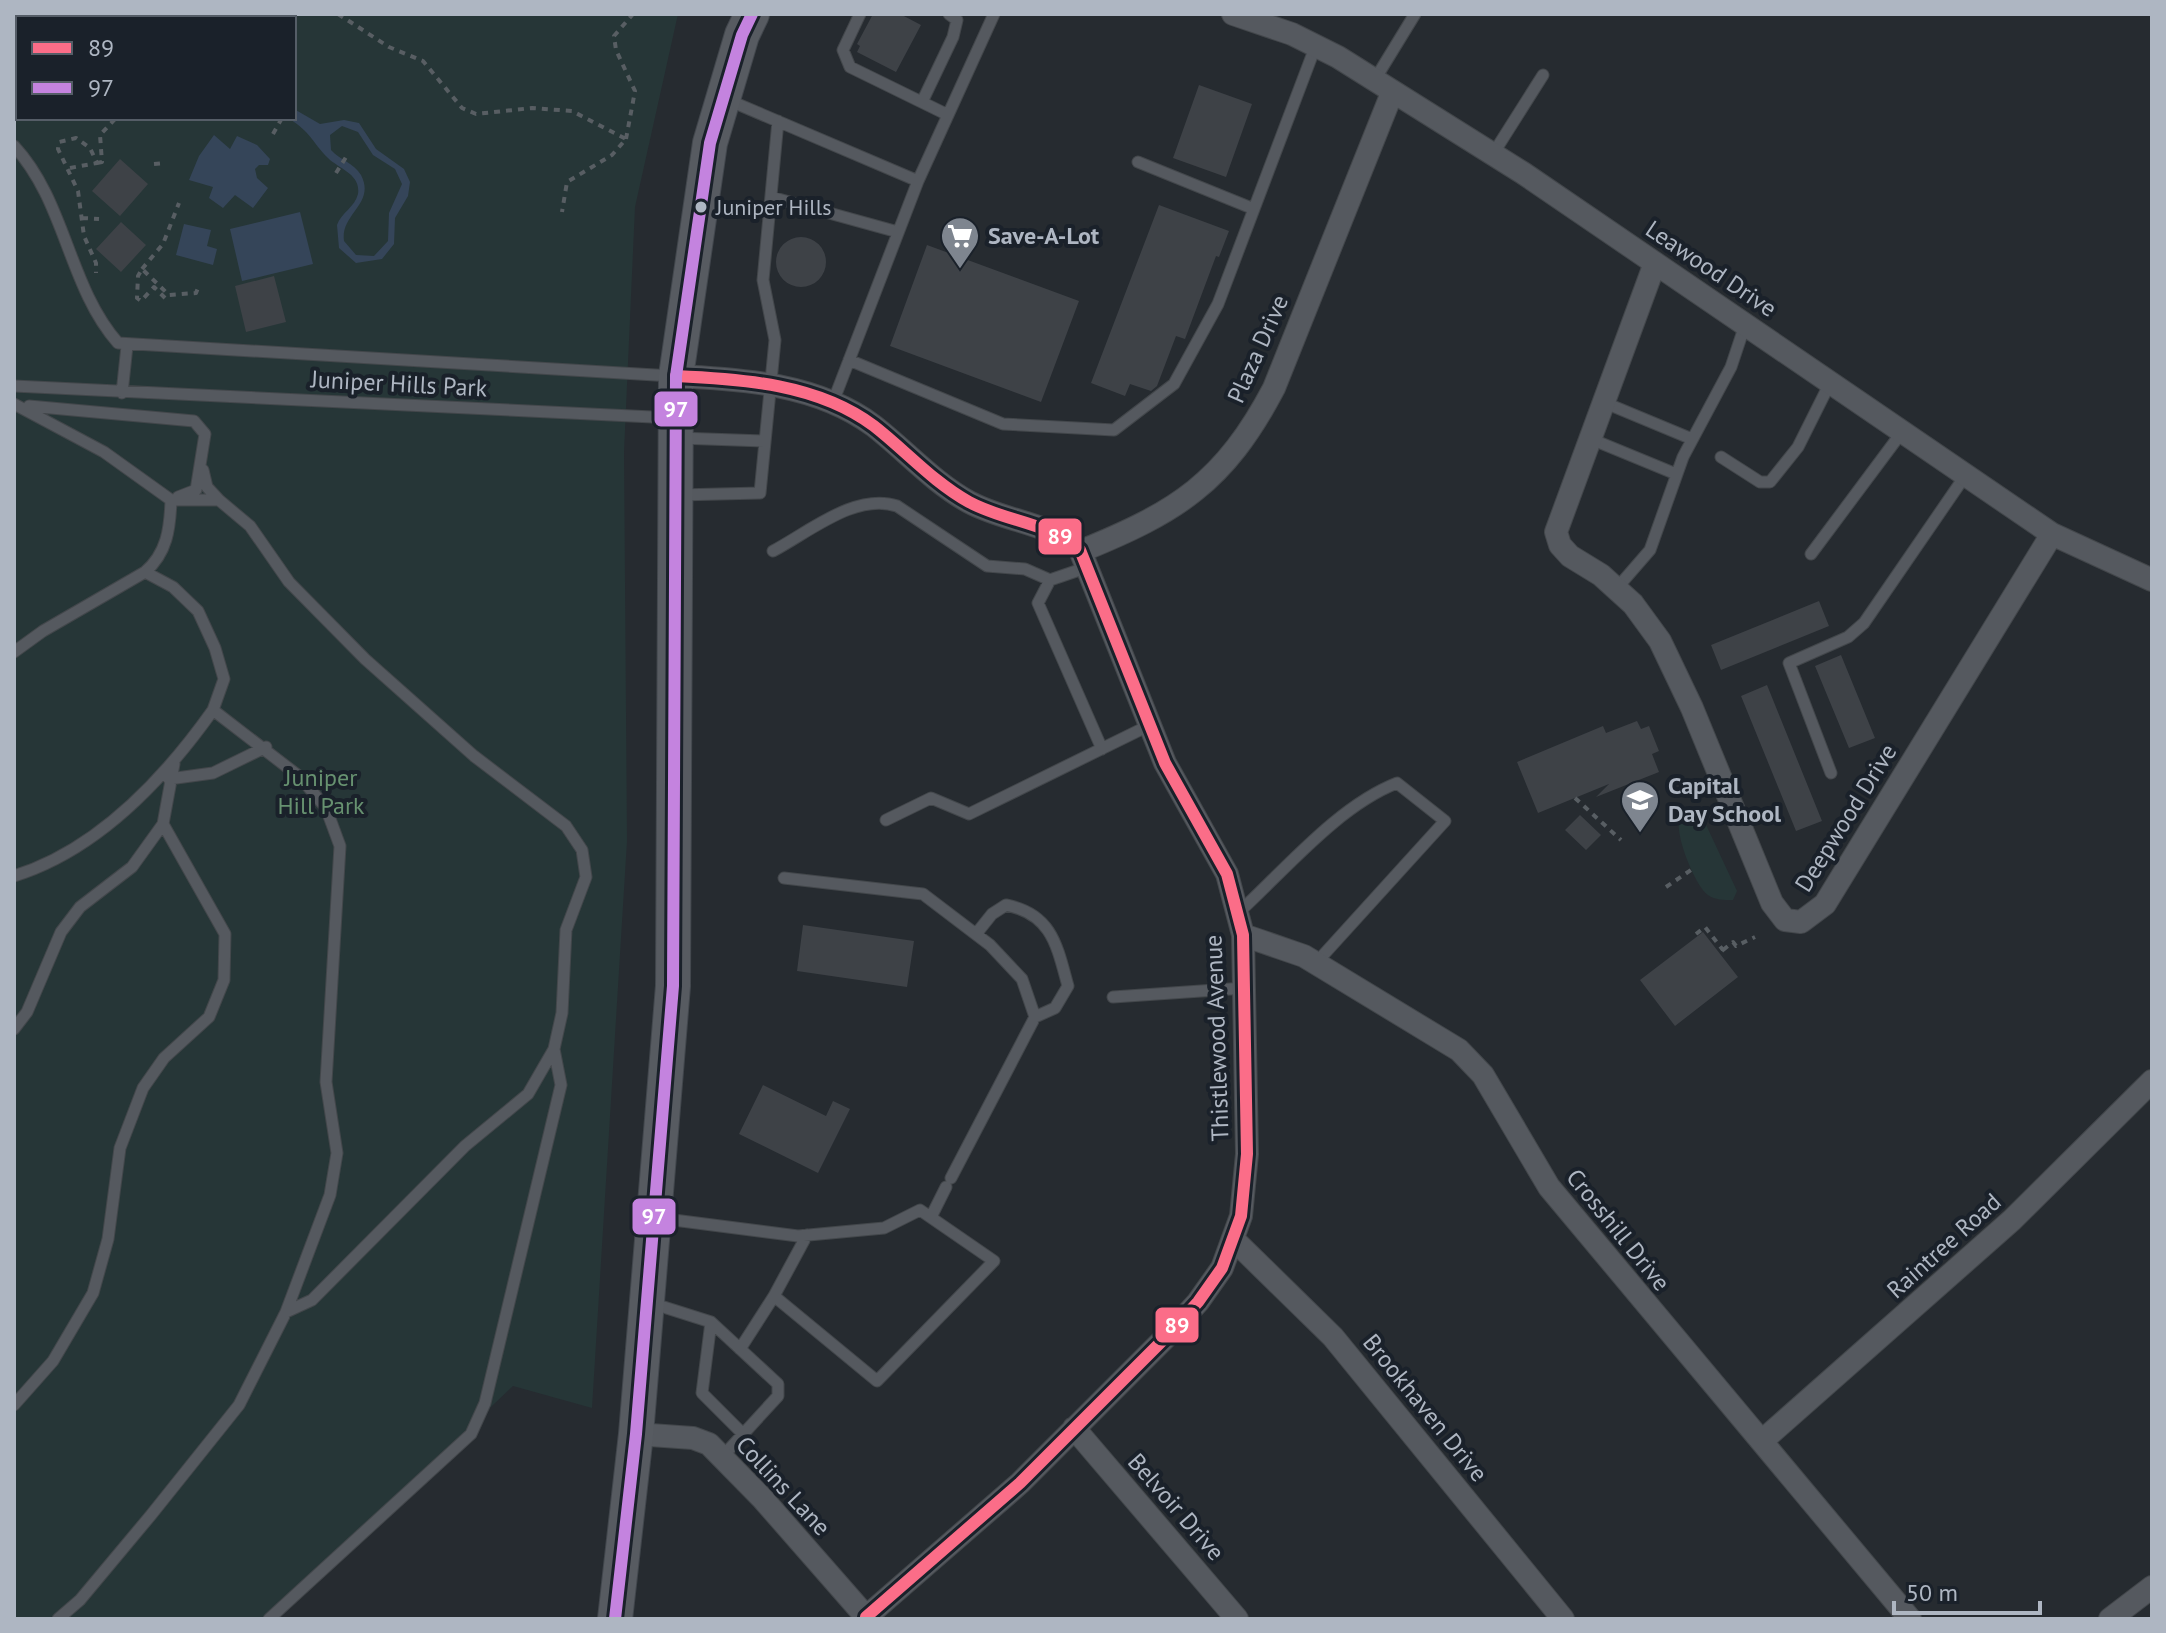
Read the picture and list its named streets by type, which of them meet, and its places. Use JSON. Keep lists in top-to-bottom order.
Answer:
{
  "streets": {
    "street": [
      "Leawood Drive",
      "Plaza Drive",
      "Deepwood Drive",
      "Thistlewood Avenue",
      "Crosshill Drive",
      "Raintree Road",
      "Brookhaven Drive",
      "Collins Lane",
      "Belvoir Drive"
    ],
    "lane": ["Juniper Hills Park"]
  },
  "crossings": [
    ["Leawood Drive", "Plaza Drive"],
    ["Leawood Drive", "Deepwood Drive"],
    ["Plaza Drive", "Thistlewood Avenue"],
    ["Thistlewood Avenue", "Crosshill Drive"],
    ["Thistlewood Avenue", "Brookhaven Drive"],
    ["Thistlewood Avenue", "Collins Lane"],
    ["Thistlewood Avenue", "Belvoir Drive"],
    ["Crosshill Drive", "Raintree Road"]
  ],
  "parks": ["Juniper Hill Park"],
  "places": {
    "other": ["Juniper Hills"],
    "supermarket": ["Save-A-Lot"],
    "school or university": ["Capital Day School"]
  },
  "lines": ["transit line 97", "transit line 89"],
  "legend": ["89", "97"],
  "scale_bar": "50 m"
}
